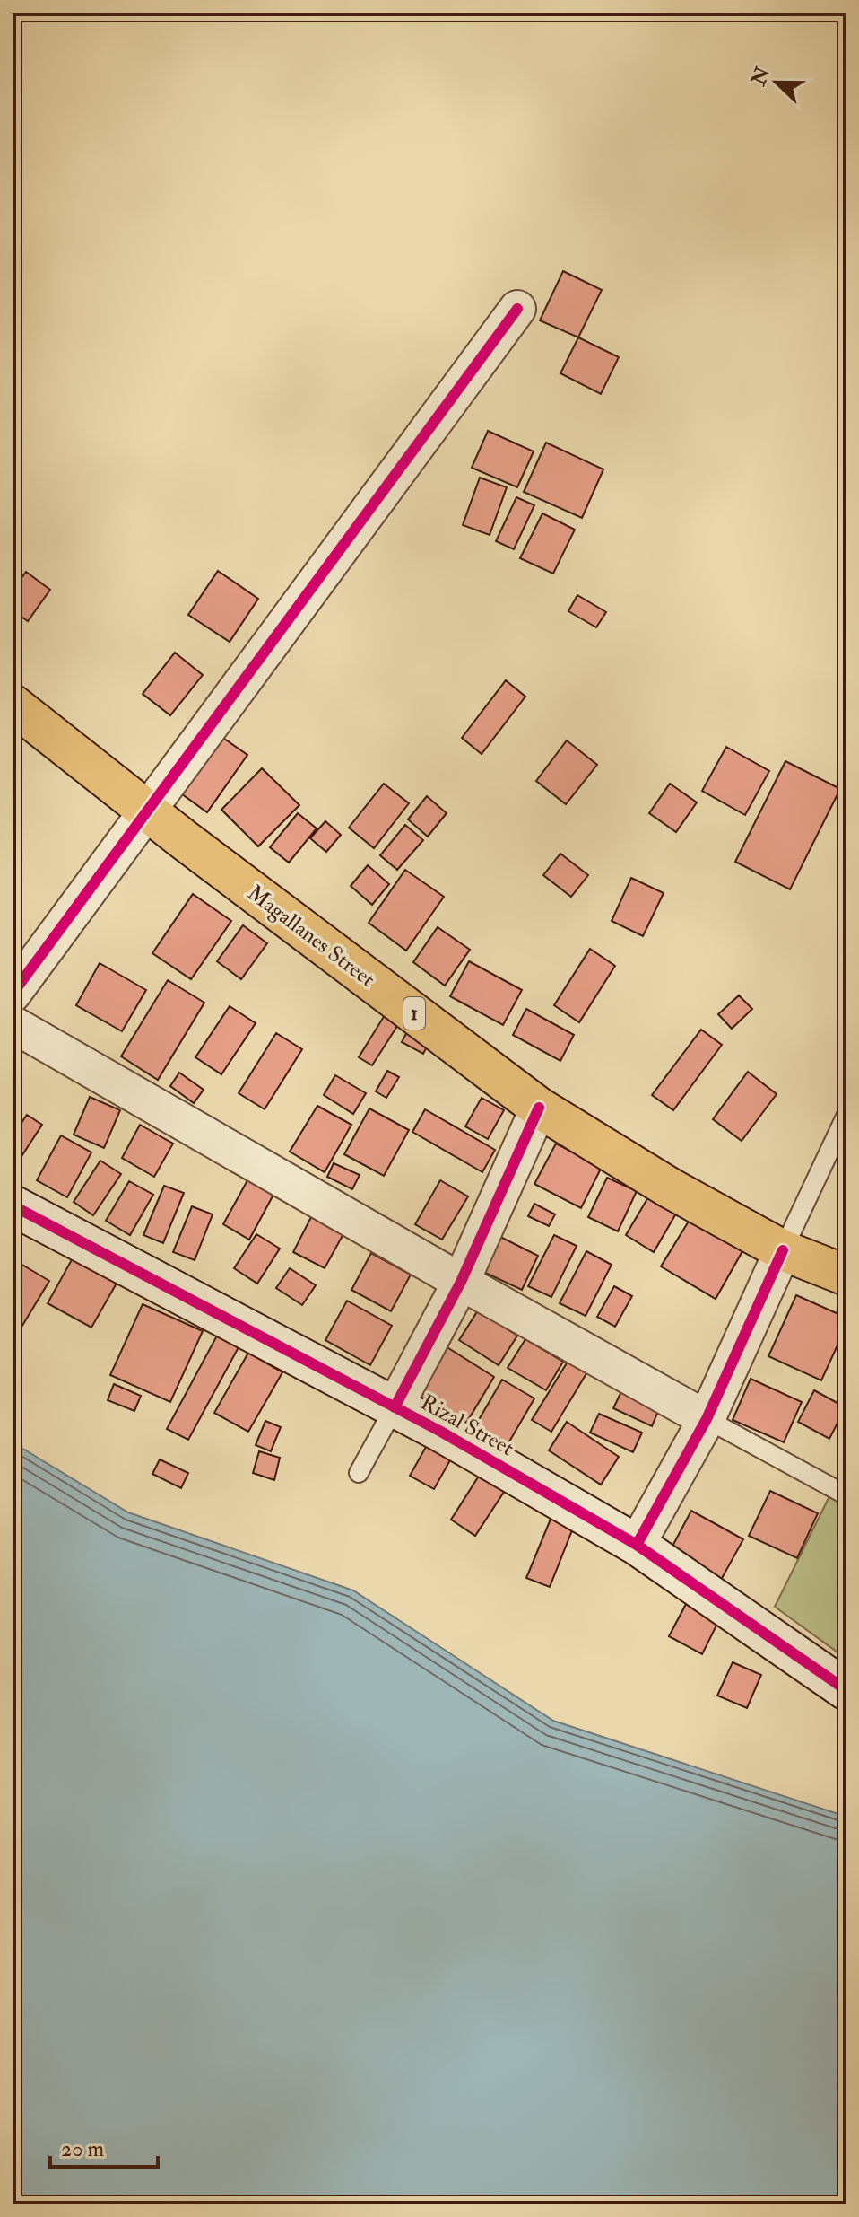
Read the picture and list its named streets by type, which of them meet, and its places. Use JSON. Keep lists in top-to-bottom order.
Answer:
{
  "streets": {
    "highway": ["Magallanes Street", "1"],
    "street": ["Rizal Street"]
  },
  "scale_bar": "20 m",
  "north": "left"
}
